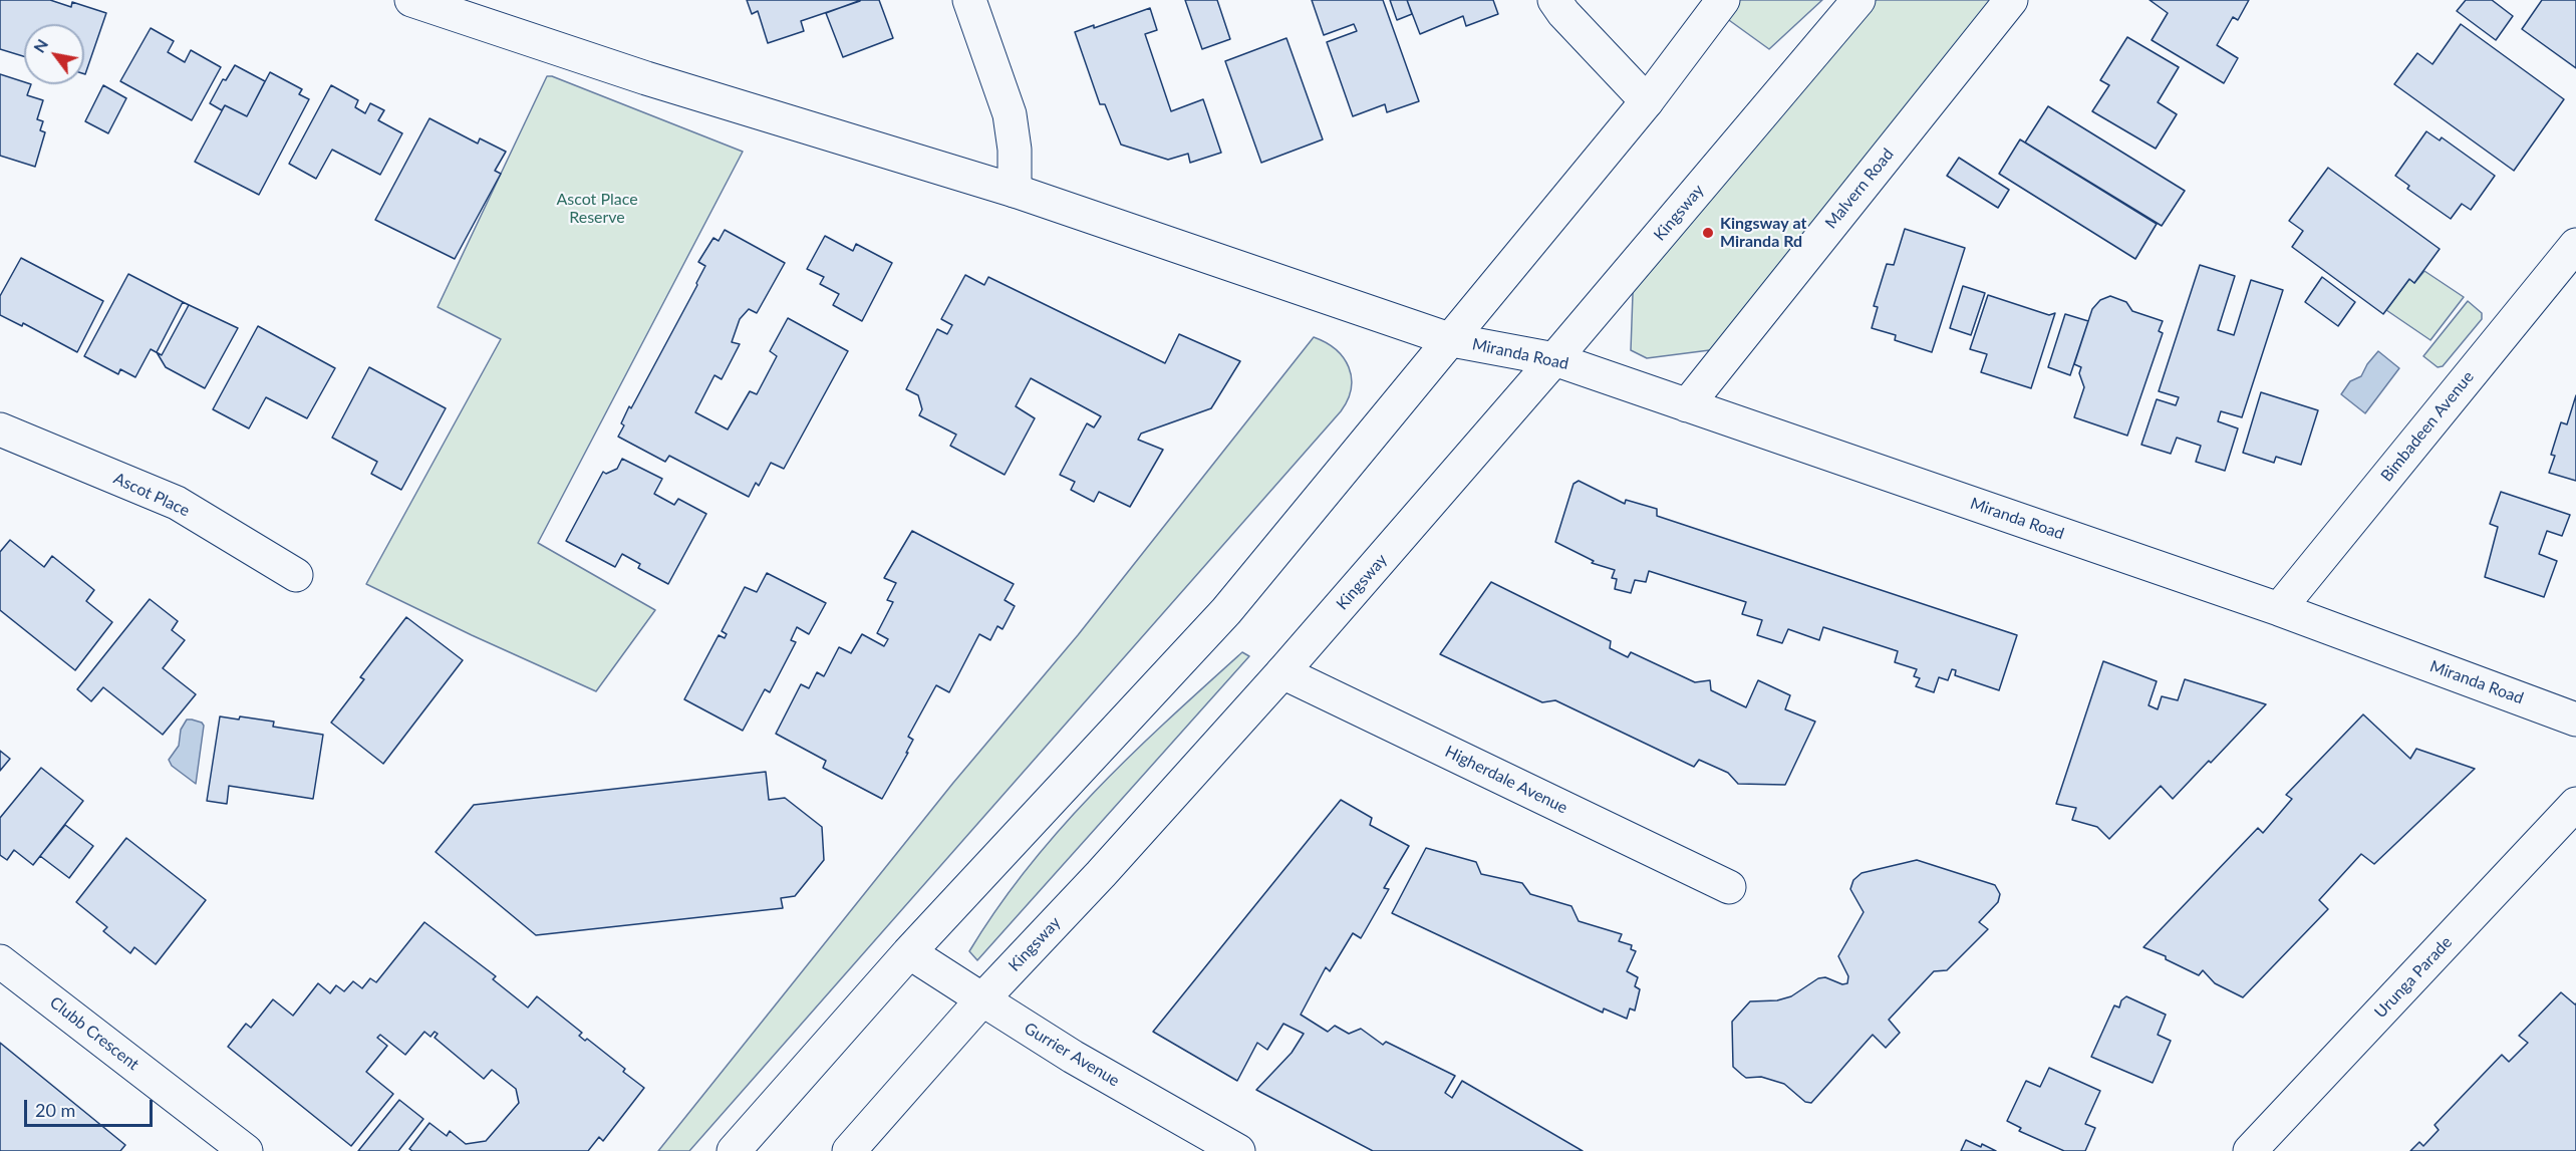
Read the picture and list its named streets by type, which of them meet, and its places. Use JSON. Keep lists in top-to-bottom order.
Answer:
{
  "streets": {
    "street": [
      "Malvern Road",
      "Kingsway",
      "Miranda Road",
      "Bimbadeen Avenue",
      "Ascot Place",
      "Higherdale Avenue",
      "Urunga Parade",
      "Clubb Crescent",
      "Gurrier Avenue"
    ]
  },
  "crossings": [
    ["Malvern Road", "Miranda Road"],
    ["Kingsway", "Miranda Road"],
    ["Kingsway", "Higherdale Avenue"],
    ["Kingsway", "Gurrier Avenue"],
    ["Miranda Road", "Bimbadeen Avenue"]
  ],
  "parks": ["Ascot Place Reserve"],
  "places": ["Kingsway at Miranda Rd"],
  "scale_bar": "20 m",
  "north": "top left"
}
